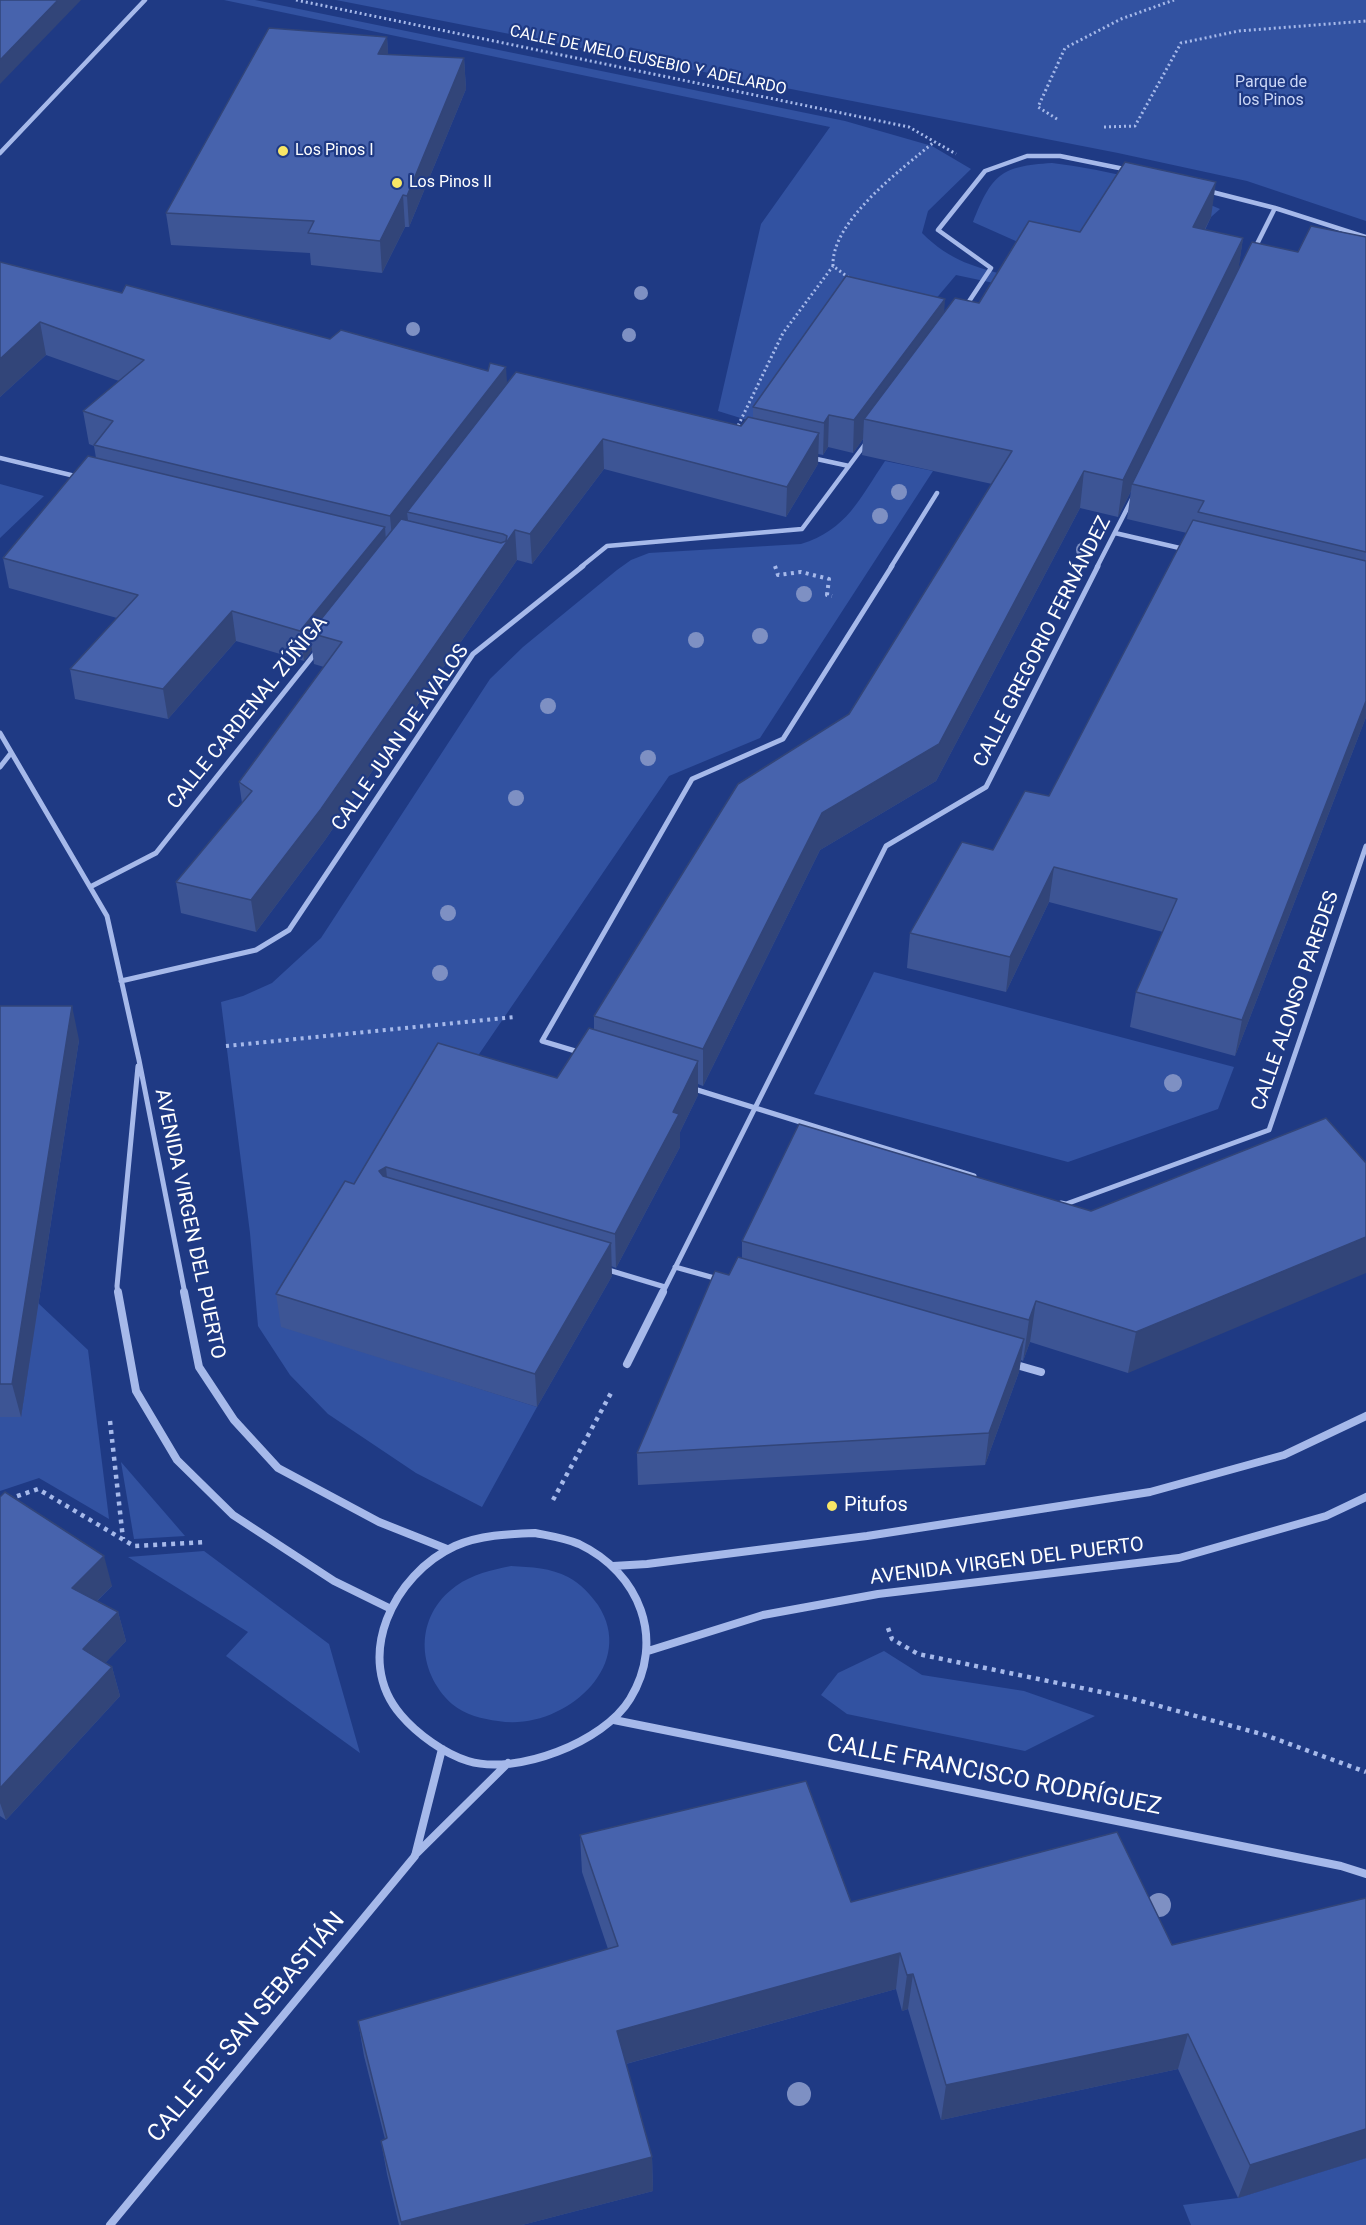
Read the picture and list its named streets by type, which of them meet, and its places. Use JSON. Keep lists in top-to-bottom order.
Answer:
{
  "streets": {
    "street": [
      "CALLE GREGORIO FERNÁNDEZ",
      "CALLE CARDENAL ZÚÑIGA",
      "CALLE JUAN DE ÁVALOS",
      "CALLE ALONSO PAREDES",
      "AVENIDA VIRGEN DEL PUERTO",
      "CALLE FRANCISCO RODRÍGUEZ",
      "CALLE DE SAN SEBASTIÁN"
    ],
    "path": ["CALLE DE MELO EUSEBIO Y ADELARDO"]
  },
  "crossings": [
    ["CALLE CARDENAL ZÚÑIGA", "AVENIDA VIRGEN DEL PUERTO"],
    ["CALLE JUAN DE ÁVALOS", "AVENIDA VIRGEN DEL PUERTO"]
  ],
  "parks": ["Parque de los Pinos"],
  "places": ["Los Pinos I", "Los Pinos II", "Pitufos"]
}
